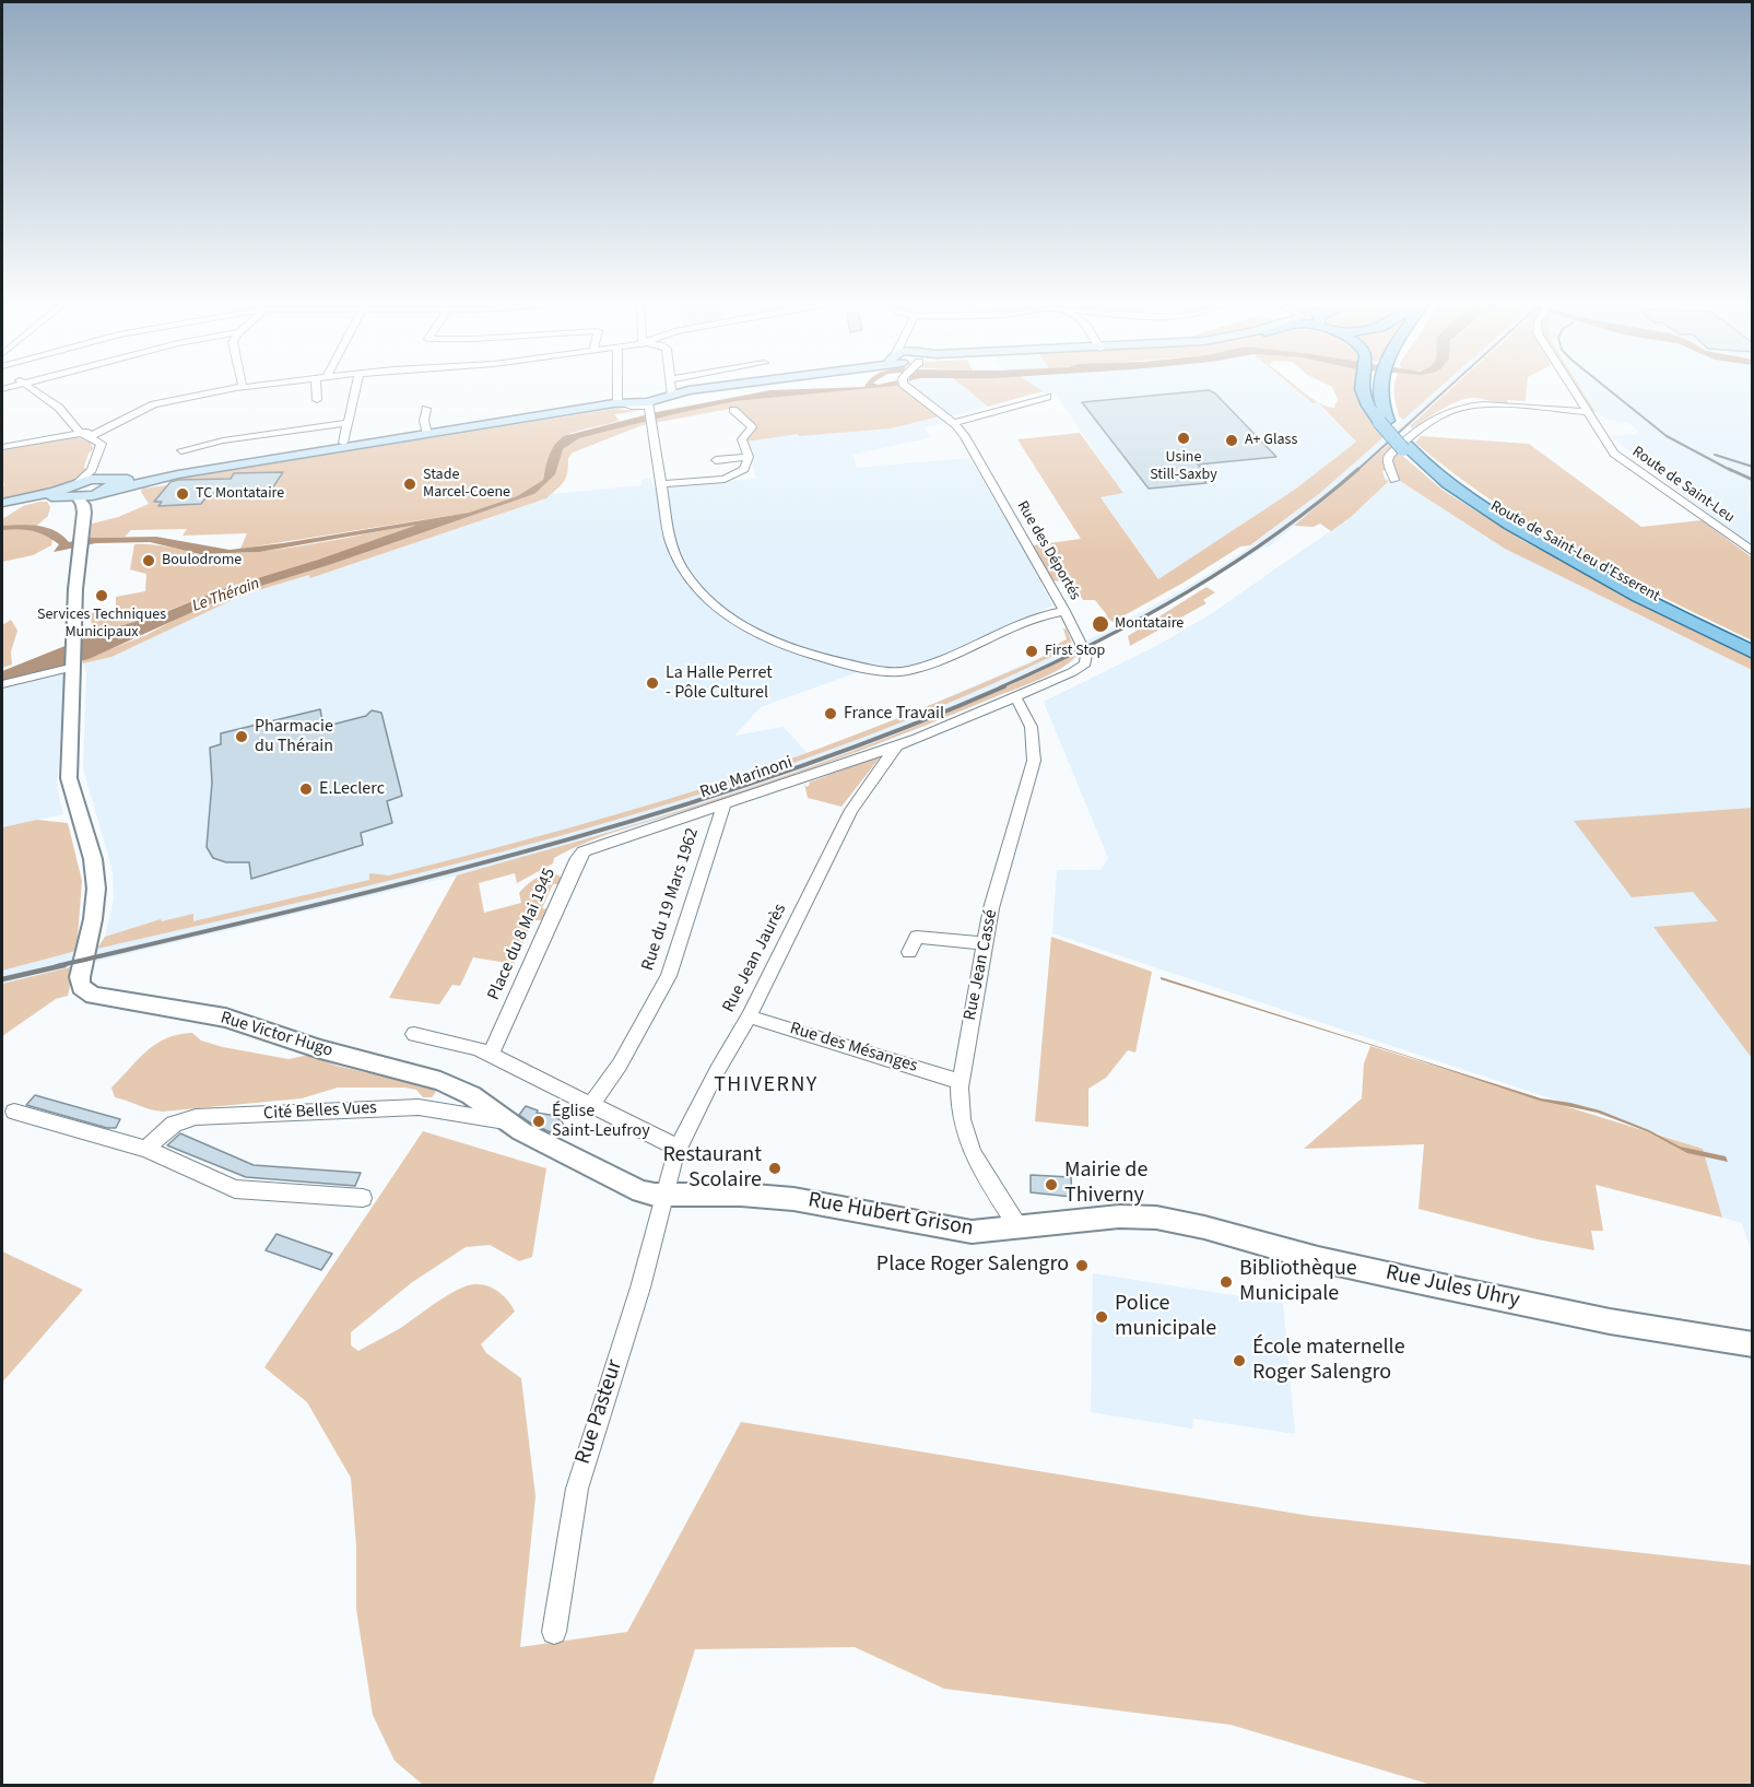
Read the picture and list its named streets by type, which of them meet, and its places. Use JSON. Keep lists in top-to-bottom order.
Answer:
{
  "streets": {
    "main road": ["Route de Saint-Leu d'Esserent"],
    "street": [
      "Route de Saint-Leu",
      "Rue des Déportés",
      "Rue Marinoni",
      "Rue du 19 Mars 1962",
      "Place du 8 Mai 1945",
      "Rue Jean Jaurès",
      "Rue Jean Cassé",
      "Rue Victor Hugo",
      "Rue des Mésanges",
      "Cité Belles Vues",
      "Rue Hubert Grison",
      "Rue Jules Uhry",
      "Rue Pasteur"
    ]
  },
  "crossings": [
    ["Rue des Déportés", "Rue Marinoni"],
    ["Rue des Déportés", "Rue Jean Jaurès"],
    ["Rue des Déportés", "Rue Jean Cassé"],
    ["Rue Marinoni", "Rue du 19 Mars 1962"],
    ["Rue Marinoni", "Place du 8 Mai 1945"],
    ["Rue Marinoni", "Rue Jean Jaurès"],
    ["Rue Jean Jaurès", "Rue Victor Hugo"],
    ["Rue Jean Jaurès", "Rue des Mésanges"],
    ["Rue Jean Jaurès", "Rue Hubert Grison"],
    ["Rue Jean Jaurès", "Rue Pasteur"],
    ["Rue Jean Cassé", "Rue des Mésanges"],
    ["Rue Jean Cassé", "Rue Hubert Grison"],
    ["Rue Victor Hugo", "Cité Belles Vues"],
    ["Rue Victor Hugo", "Rue Hubert Grison"],
    ["Rue Victor Hugo", "Rue Pasteur"],
    ["Rue Hubert Grison", "Rue Jules Uhry"],
    ["Rue Hubert Grison", "Rue Pasteur"]
  ],
  "districts": ["THIVERNY"],
  "water": ["Le Thérain"],
  "places": [
    "Usine Still-Saxby",
    "A+ Glass",
    "Stade Marcel-Coene",
    "TC Montataire",
    "Boulodrome",
    "Services Techniques Municipaux",
    "Montataire",
    "First Stop",
    "La Halle Perret - Pôle Culturel",
    "France Travail",
    "Pharmacie du Thérain",
    "E.Leclerc",
    "Église Saint-Leufroy",
    "Restaurant Scolaire",
    "Mairie de Thiverny",
    "Place Roger Salengro",
    "Bibliothèque Municipale",
    "Police municipale",
    "École maternelle Roger Salengro"
  ]
}
